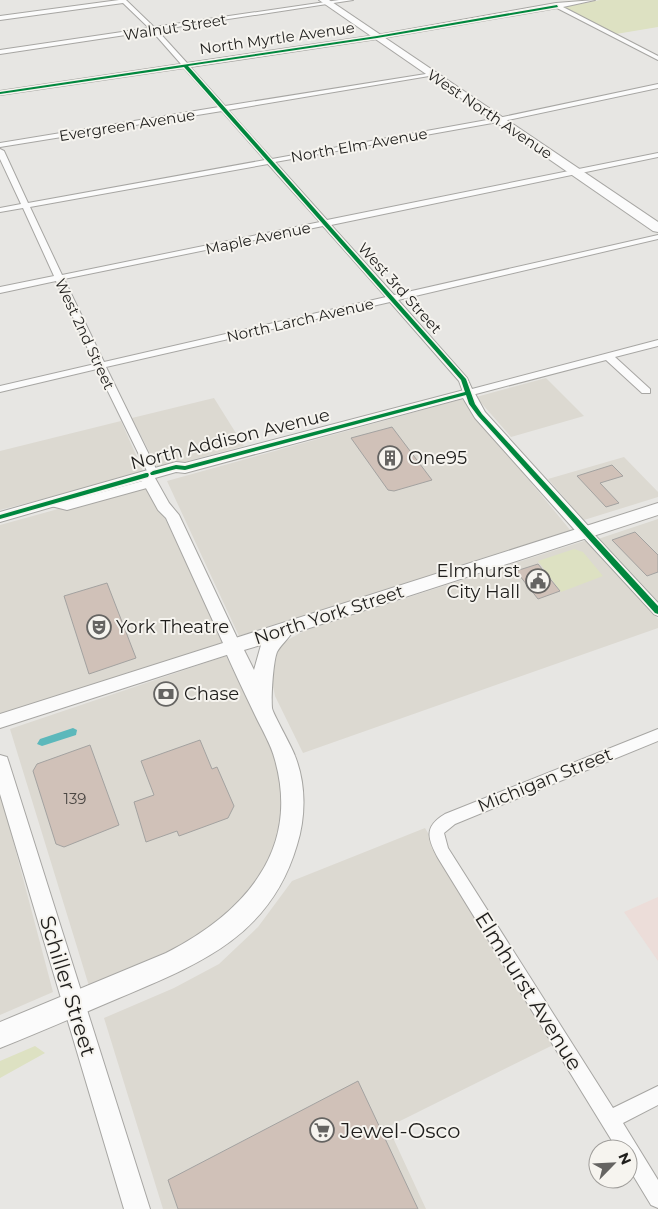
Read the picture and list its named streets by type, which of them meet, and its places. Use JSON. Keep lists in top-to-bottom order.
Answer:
{
  "streets": {
    "main road": ["West North Avenue", "North York Street"],
    "street": [
      "Walnut Street",
      "North Myrtle Avenue",
      "Evergreen Avenue",
      "North Elm Avenue",
      "Maple Avenue",
      "West 3rd Street",
      "North Larch Avenue",
      "West 2nd Street",
      "North Addison Avenue",
      "Michigan Street",
      "Schiller Street",
      "Elmhurst Avenue"
    ]
  },
  "crossings": [
    ["Walnut Street", "West North Avenue"],
    ["Walnut Street", "West 3rd Street"],
    ["North Myrtle Avenue", "West North Avenue"],
    ["North Myrtle Avenue", "West 3rd Street"],
    ["West North Avenue", "Evergreen Avenue"],
    ["West North Avenue", "North Elm Avenue"],
    ["West North Avenue", "Maple Avenue"],
    ["Evergreen Avenue", "West 3rd Street"],
    ["North Elm Avenue", "West 3rd Street"],
    ["North Elm Avenue", "West 2nd Street"],
    ["Maple Avenue", "West 3rd Street"],
    ["Maple Avenue", "West 2nd Street"],
    ["West 3rd Street", "North Larch Avenue"],
    ["West 3rd Street", "North Addison Avenue"],
    ["West 3rd Street", "North York Street"],
    ["North Larch Avenue", "West 2nd Street"],
    ["West 2nd Street", "North Addison Avenue"],
    ["West 2nd Street", "North York Street"],
    ["Michigan Street", "Elmhurst Avenue"]
  ],
  "places": {
    "building": ["One95"],
    "public building": ["Elmhurst City Hall"],
    "theatre": ["York Theatre"],
    "bank": ["Chase"],
    "supermarket": ["Jewel-Osco"]
  },
  "house_numbers": ["139"],
  "north": "top right"
}
